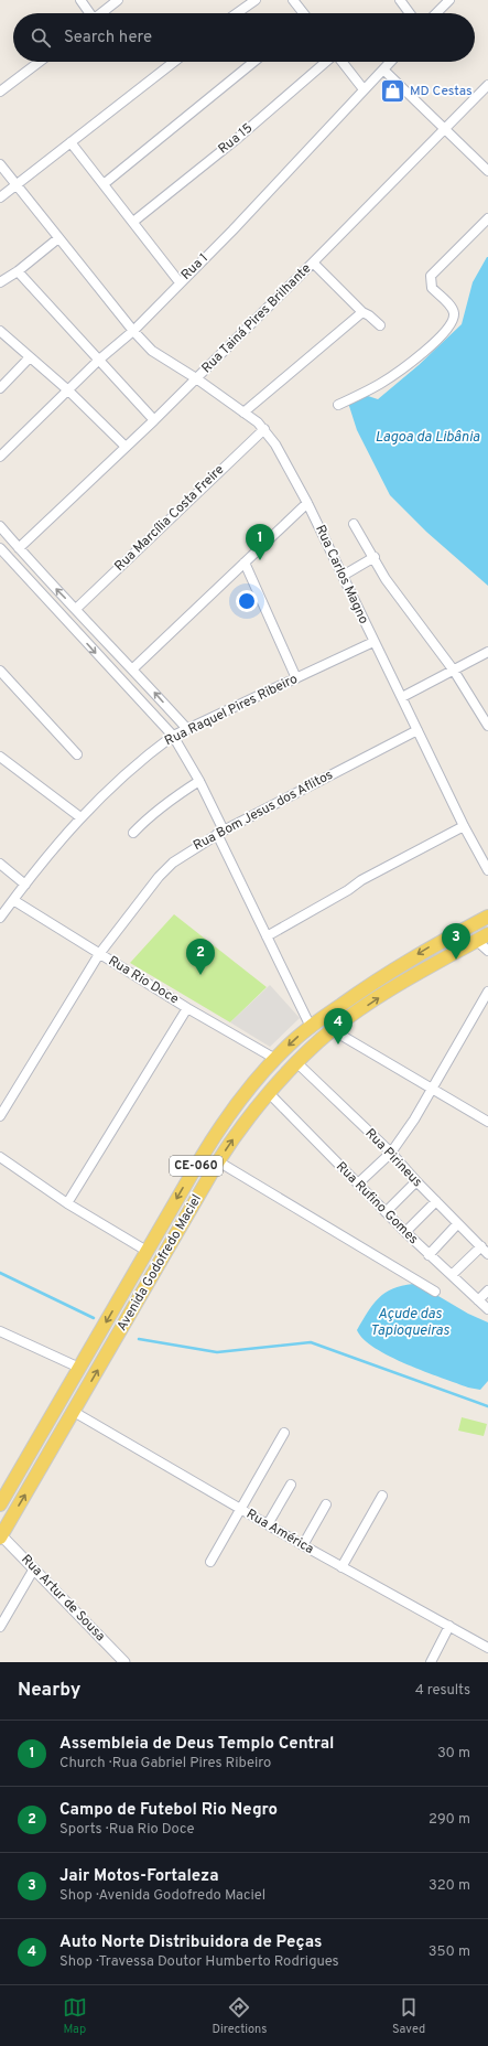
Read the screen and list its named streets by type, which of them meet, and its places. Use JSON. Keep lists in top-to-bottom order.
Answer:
{
  "streets": {
    "main road": ["CE-060", "Avenida Godofredo Maciel"],
    "street": [
      "Rua 15",
      "Rua 1",
      "Rua Tainá Pires Brilhante",
      "Rua Marcília Costa Freire",
      "Rua Carlos Magno",
      "Rua Raquel Pires Ribeiro",
      "Rua Bom Jesus dos Aflitos",
      "Rua Rio Doce",
      "Rua Pirineus",
      "Rua Rufino Gomes",
      "Rua América",
      "Rua Artur de Sousa"
    ]
  },
  "crossings": [
    ["Rua 1", "Rua Carlos Magno"],
    ["Rua Tainá Pires Brilhante", "Rua Carlos Magno"],
    ["Rua Marcília Costa Freire", "Rua Carlos Magno"],
    ["Rua Carlos Magno", "Rua Raquel Pires Ribeiro"],
    ["Rua Carlos Magno", "Rua Bom Jesus dos Aflitos"],
    ["Rua Raquel Pires Ribeiro", "Rua Rio Doce"],
    ["Rua Bom Jesus dos Aflitos", "Rua Rio Doce"],
    ["Rua Rio Doce", "Avenida Godofredo Maciel"],
    ["Rua Pirineus", "Avenida Godofredo Maciel"],
    ["Rua Rufino Gomes", "Avenida Godofredo Maciel"],
    ["Avenida Godofredo Maciel", "Rua América"],
    ["Avenida Godofredo Maciel", "Rua Artur de Sousa"]
  ],
  "water": ["Lagoa da Libânia", "Açude das Tapioqueiras"],
  "places": {
    "shop": ["MD Cestas"]
  },
  "page": {
    "search": "Search here",
    "pins": [
      "1",
      "3",
      "2",
      "4"
    ],
    "heading": ["Nearby", "4 results"],
    "list": [
      {
        "mark": "1",
        "name": "Assembleia de Deus Templo Central",
        "note": "Church · Rua Gabriel Pires Ribeiro",
        "value": "30 m"
      },
      {
        "mark": "2",
        "name": "Campo de Futebol Rio Negro",
        "note": "Sports · Rua Rio Doce",
        "value": "290 m"
      },
      {
        "mark": "3",
        "name": "Jair Motos-Fortaleza",
        "note": "Shop · Avenida Godofredo Maciel",
        "value": "320 m"
      },
      {
        "mark": "4",
        "name": "Auto Norte Distribuidora de Peças",
        "note": "Shop · Travessa Doutor Humberto Rodrigues",
        "value": "350 m"
      }
    ],
    "nav": ["Map", "Directions", "Saved"]
  }
}
